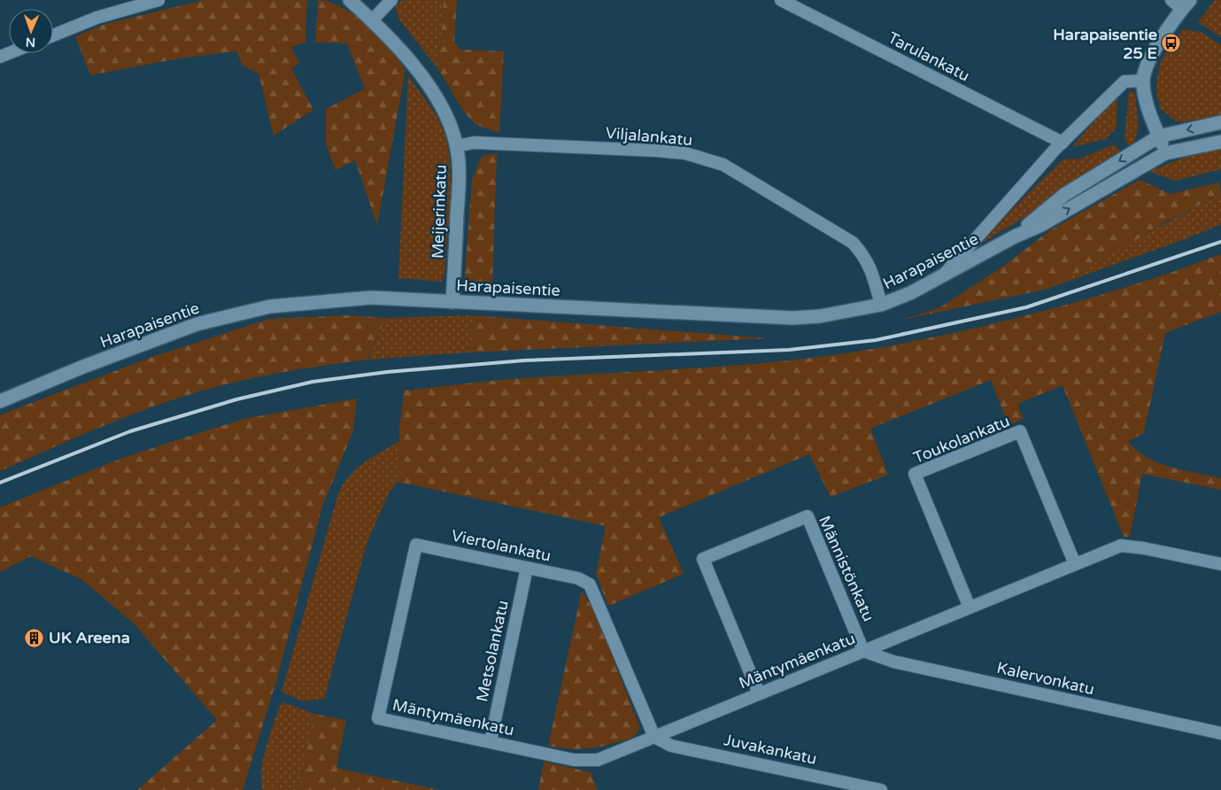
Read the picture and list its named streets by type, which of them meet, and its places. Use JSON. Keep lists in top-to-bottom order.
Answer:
{
  "streets": {
    "main road": ["Meijerinkatu", "Harapaisentie"],
    "street": [
      "Tarulankatu",
      "Viljalankatu",
      "Toukolankatu",
      "Viertolankatu",
      "Männistönkatu",
      "Metsolankatu",
      "Mäntymäenkatu",
      "Kalervonkatu",
      "Juvakankatu"
    ]
  },
  "crossings": [
    ["Viljalankatu", "Meijerinkatu"],
    ["Viljalankatu", "Harapaisentie"],
    ["Meijerinkatu", "Harapaisentie"],
    ["Toukolankatu", "Mäntymäenkatu"],
    ["Viertolankatu", "Metsolankatu"],
    ["Viertolankatu", "Mäntymäenkatu"],
    ["Viertolankatu", "Juvakankatu"],
    ["Männistönkatu", "Mäntymäenkatu"],
    ["Männistönkatu", "Kalervonkatu"],
    ["Metsolankatu", "Mäntymäenkatu"],
    ["Mäntymäenkatu", "Kalervonkatu"],
    ["Mäntymäenkatu", "Juvakankatu"]
  ],
  "places": {
    "bus stop": ["Harapaisentie 25 E"],
    "building": ["UK Areena"]
  },
  "north": "bottom"
}
